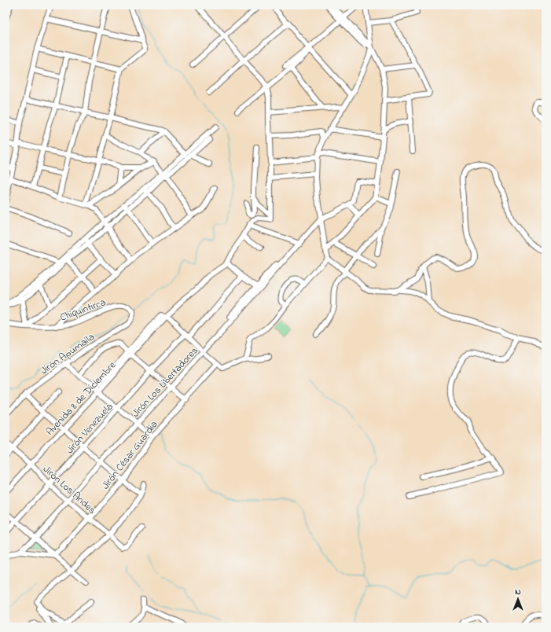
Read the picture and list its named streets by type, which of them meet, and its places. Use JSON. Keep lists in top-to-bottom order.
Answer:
{
  "streets": {
    "street": [
      "Chiquintirca",
      "Jirón Apumaila",
      "Jirón Los Libertadores",
      "Avenida 8 de Diciembre",
      "Jirón Venezuela",
      "Jirón César Guardia",
      "Jirón Los Andes"
    ]
  },
  "crossings": [
    ["Chiquintirca", "Jirón Apumaila"],
    ["Jirón Los Libertadores", "Jirón Los Andes"],
    ["Avenida 8 de Diciembre", "Jirón Los Andes"],
    ["Jirón Venezuela", "Jirón Los Andes"],
    ["Jirón César Guardia", "Jirón Los Andes"]
  ],
  "north": "top"
}
